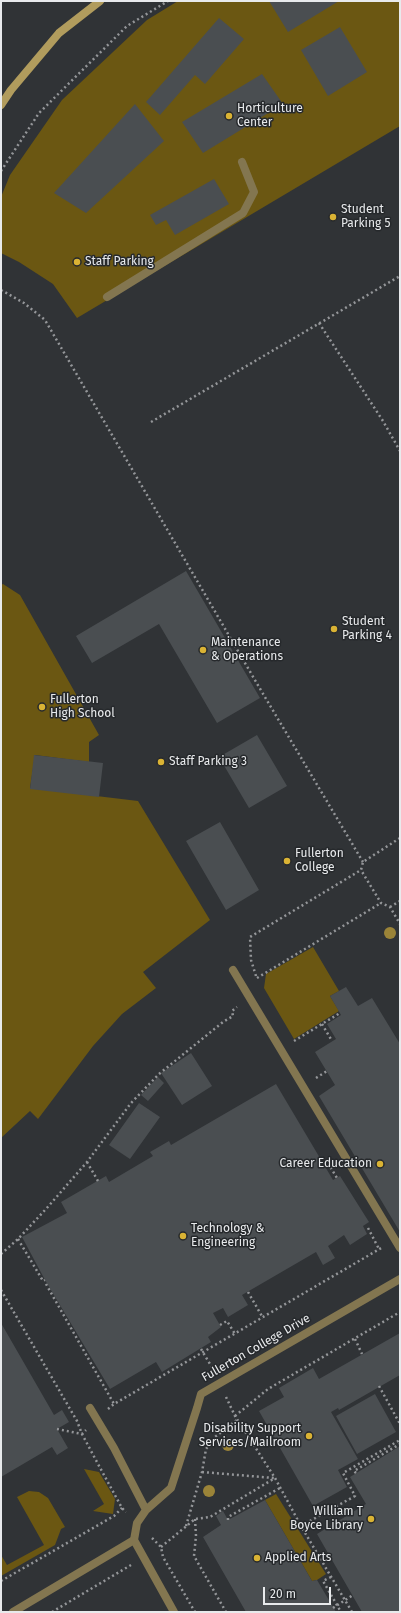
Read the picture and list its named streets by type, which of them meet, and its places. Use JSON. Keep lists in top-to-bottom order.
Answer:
{
  "streets": {
    "street": ["Fullerton College Drive"]
  },
  "places": [
    "Horticulture Center",
    "Student Parking 5",
    "Staff Parking",
    "Student Parking 4",
    "Maintenance & Operations",
    "Fullerton High School",
    "Staff Parking 3",
    "Fullerton College",
    "Career Education",
    "Technology & Engineering",
    "Disability Support Services/Mailroom",
    "William T Boyce Library",
    "Applied Arts"
  ],
  "scale_bar": "20 m"
}
